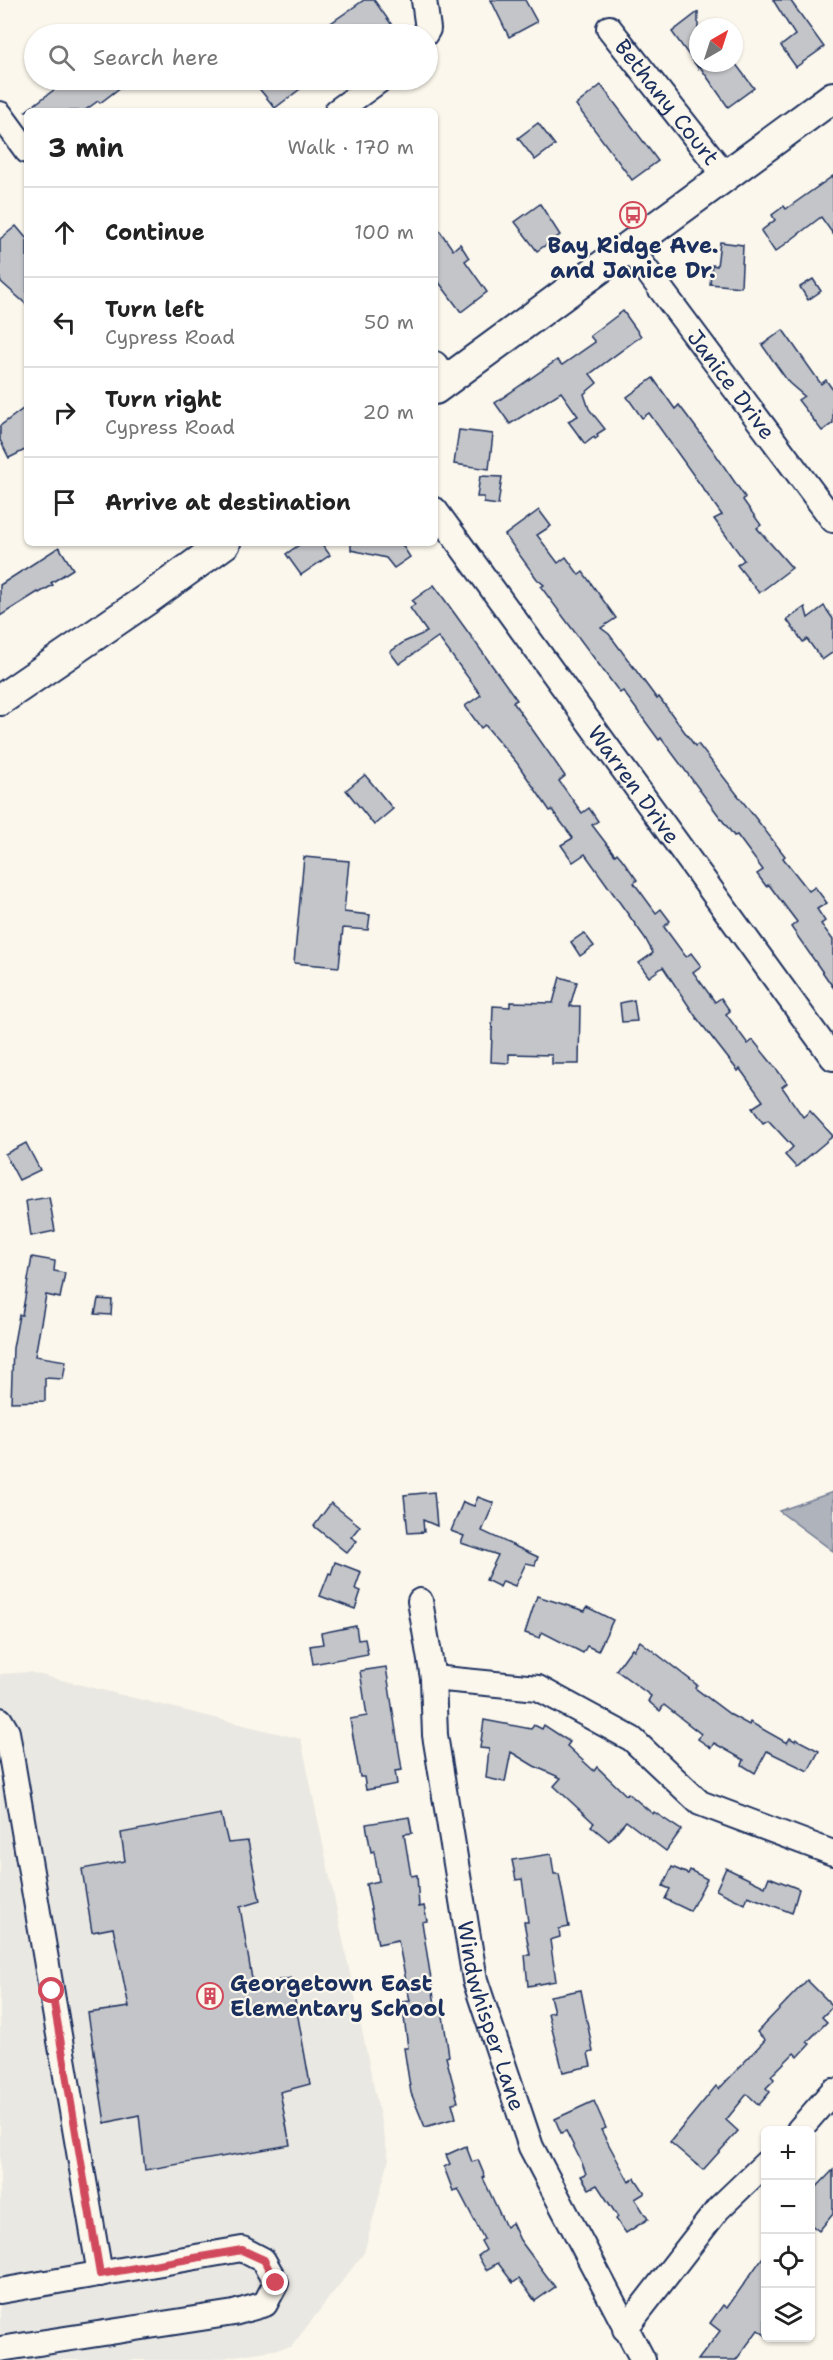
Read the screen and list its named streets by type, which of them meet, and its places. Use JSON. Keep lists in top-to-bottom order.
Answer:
{
  "streets": {
    "street": [
      "Bethany Court",
      "Janice Drive",
      "Warren Drive",
      "Windwhisper Lane"
    ]
  },
  "places": {
    "bus stop": ["Bay Ridge Ave. and Janice Dr."],
    "building": ["Georgetown East Elementary School"]
  },
  "north": "top right",
  "page": {
    "search": "Search here",
    "heading": ["3 min", "Walk · 170 m"],
    "list": [
      ["Continue", "100 m"],
      ["Turn left", "Cypress Road", "50 m"],
      ["Turn right", "Cypress Road", "20 m"],
      "Arrive at destination"
    ],
    "map_buttons": ["+", "−"]
  }
}
